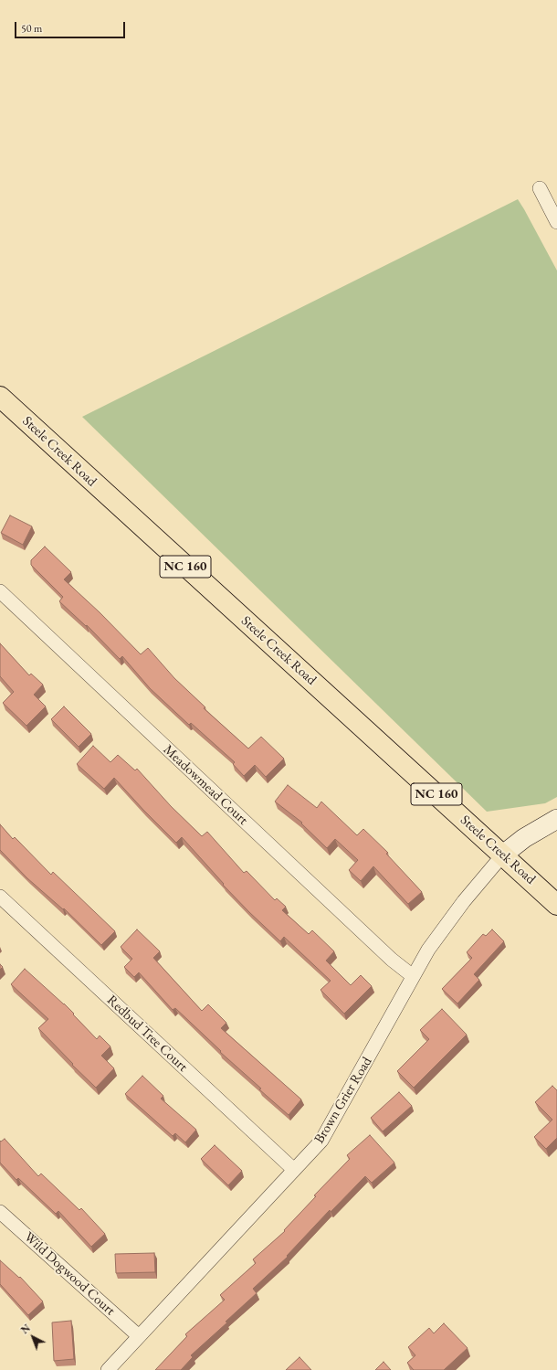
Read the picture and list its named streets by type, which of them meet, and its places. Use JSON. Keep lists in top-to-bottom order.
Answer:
{
  "streets": {
    "main road": ["Steele Creek Road", "NC 160", "Brown Grier Road"],
    "street": ["Meadowmead Court", "Redbud Tree Court", "Wild Dogwood Court"]
  },
  "crossings": [
    ["Steele Creek Road", "Brown Grier Road"],
    ["Meadowmead Court", "Brown Grier Road"],
    ["Redbud Tree Court", "Brown Grier Road"],
    ["Brown Grier Road", "Wild Dogwood Court"]
  ],
  "scale_bar": "50 m",
  "north": "top left"
}
